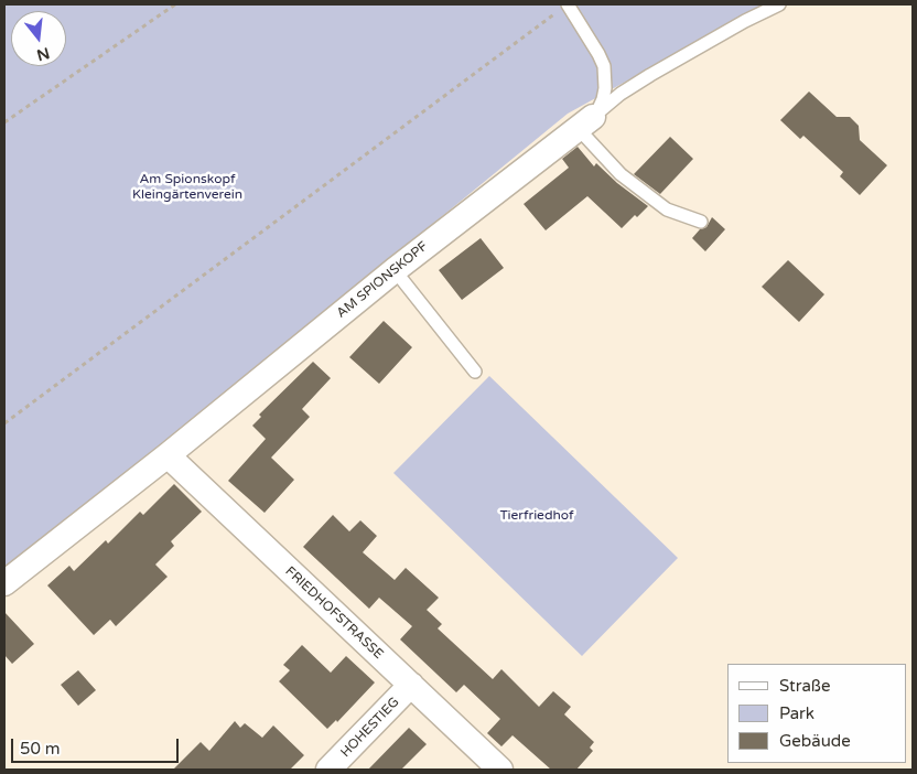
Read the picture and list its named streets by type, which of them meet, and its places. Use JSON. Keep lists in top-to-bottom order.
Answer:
{
  "streets": {
    "street": ["AM SPIONSKOPF", "FRIEDHOFSTRASSE", "HOHESTIEG"]
  },
  "crossings": [
    ["AM SPIONSKOPF", "FRIEDHOFSTRASSE"],
    ["FRIEDHOFSTRASSE", "HOHESTIEG"]
  ],
  "parks": ["Am Spionskopf Kleingärtenverein", "Tierfriedhof"],
  "legend": ["Straße", "Park", "Gebäude"],
  "scale_bar": "50 m",
  "north": "bottom"
}
